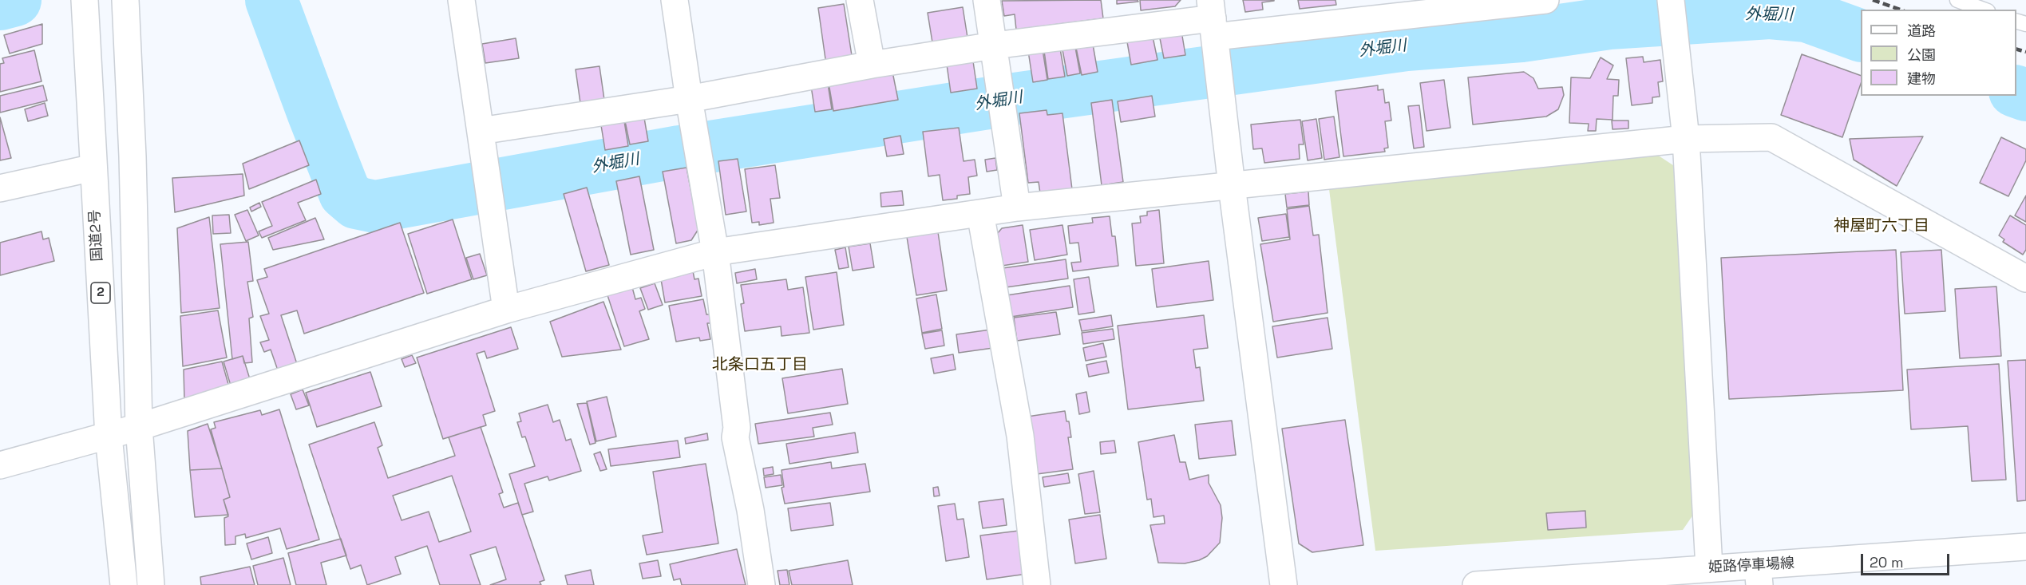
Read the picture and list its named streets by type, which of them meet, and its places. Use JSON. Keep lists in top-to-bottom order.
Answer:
{
  "streets": {
    "main road": ["国道2号", "2", "姫路停車場線"]
  },
  "districts": ["神屋町六丁目", "北条口五丁目"],
  "water": ["外堀川"],
  "legend": ["道路", "公園", "建物"],
  "scale_bar": "20 m"
}
